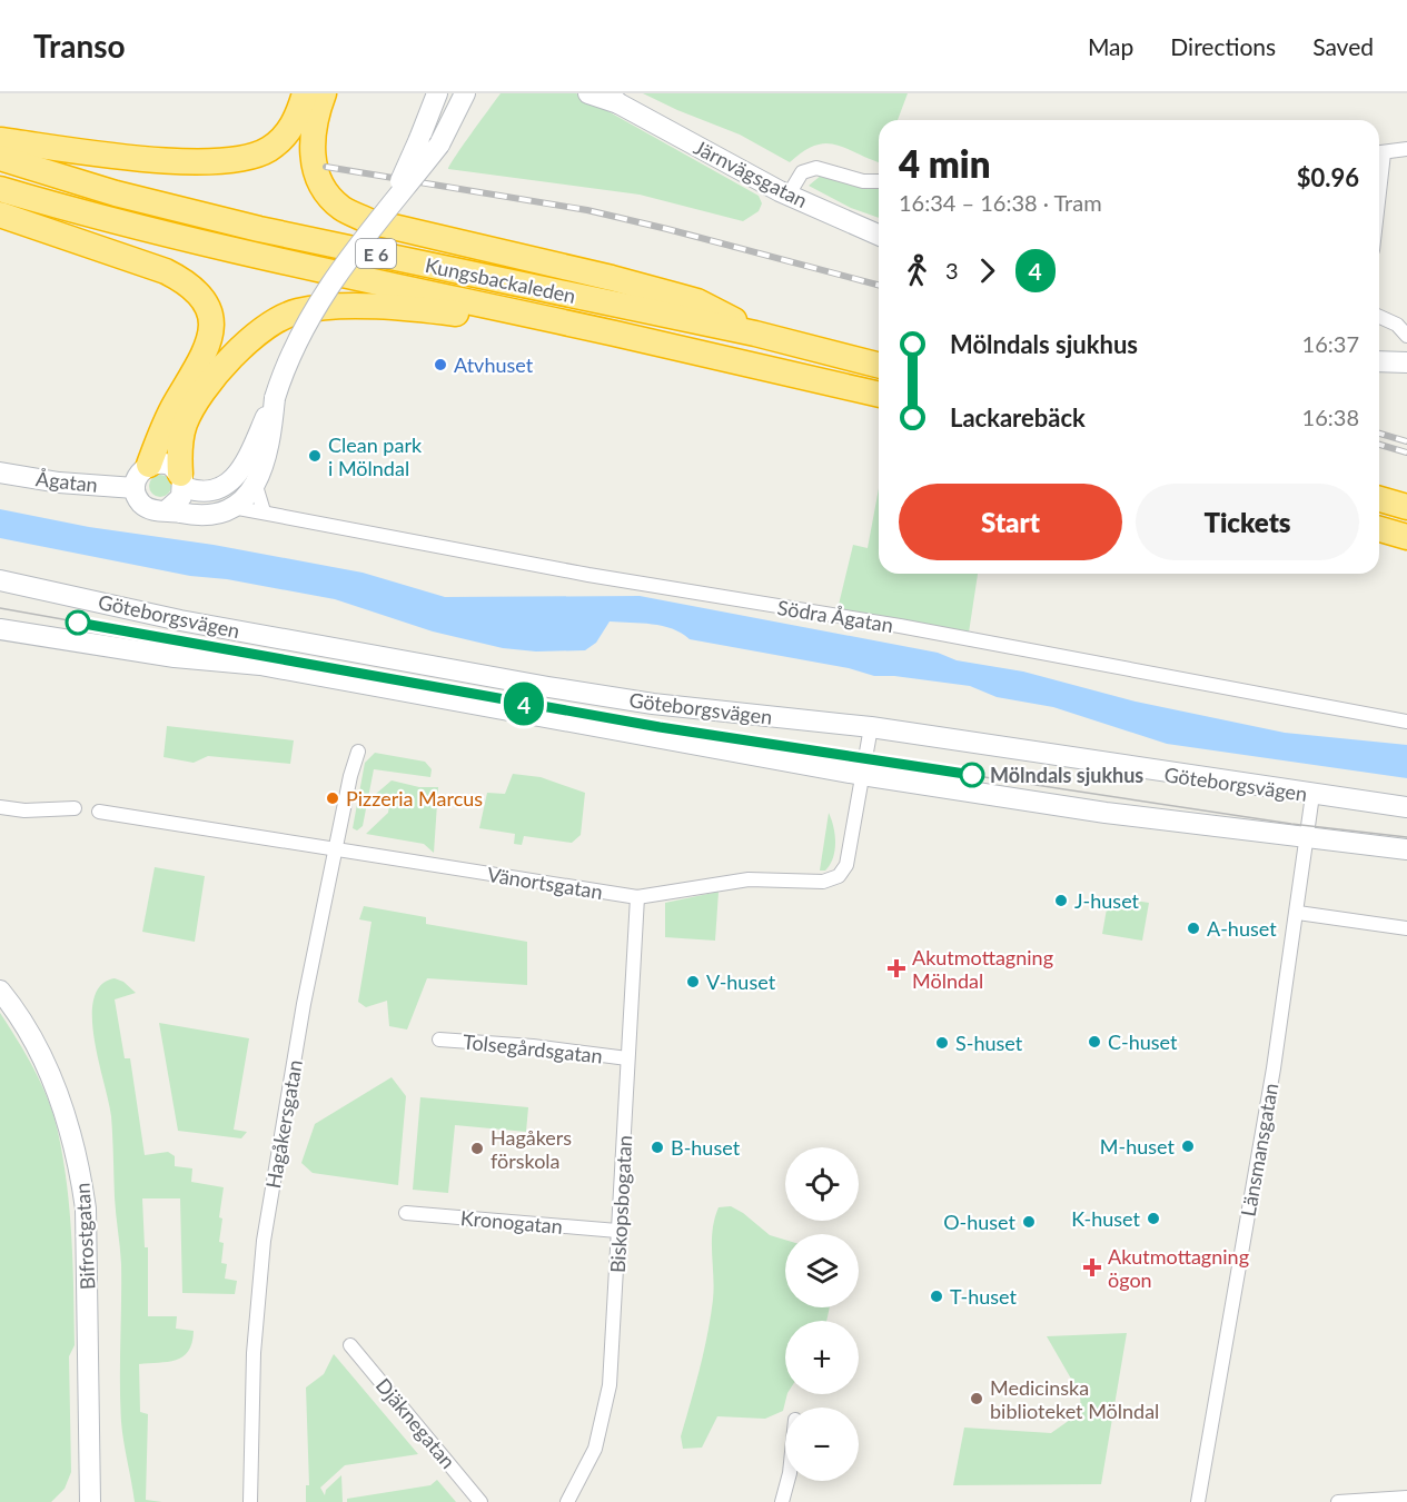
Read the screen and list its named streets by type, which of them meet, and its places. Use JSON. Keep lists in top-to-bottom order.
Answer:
{
  "streets": {
    "highway": ["E 6", "Kungsbackaleden"],
    "main road": [
      "Järnvägsgatan",
      "Ågatan",
      "Göteborgsvägen",
      "Bifrostgatan"
    ],
    "street": [
      "Södra Ågatan",
      "Vänortsgatan",
      "Tolsegårdsgatan",
      "Hagåkersgatan",
      "Länsmansgatan",
      "Biskopsbogatan",
      "Kronogatan",
      "Djäknegatan"
    ]
  },
  "crossings": [
    ["Göteborgsvägen", "Vänortsgatan"],
    ["Göteborgsvägen", "Länsmansgatan"],
    ["Vänortsgatan", "Hagåkersgatan"],
    ["Vänortsgatan", "Biskopsbogatan"],
    ["Tolsegårdsgatan", "Biskopsbogatan"],
    ["Biskopsbogatan", "Kronogatan"]
  ],
  "places": {
    "other": [
      "Atvhuset",
      "Clean park i Mölndal",
      "Mölndals sjukhus",
      "Pizzeria Marcus",
      "J-huset",
      "A-huset",
      "V-huset",
      "C-huset",
      "S-huset",
      "M-huset",
      "B-huset",
      "Hagåkers förskola",
      "K-huset",
      "O-huset",
      "T-huset",
      "Medicinska biblioteket Mölndal"
    ],
    "health": ["Akutmottagning Mölndal", "Akutmottagning ögon"]
  },
  "lines": ["tram line 4"],
  "page": {
    "header": "Transo",
    "nav": ["Map", "Directions", "Saved"],
    "on_map": "4",
    "heading": ["4 min", "16:34 – 16:38 · Tram", "$0.96"],
    "legs": ["3", "4"],
    "list": [
      {
        "name": "Mölndals sjukhus",
        "value": "16:37"
      },
      {
        "name": "Lackarebäck",
        "value": "16:38"
      }
    ],
    "buttons": ["Start", "Tickets"],
    "map_buttons": ["+", "−"]
  }
}
